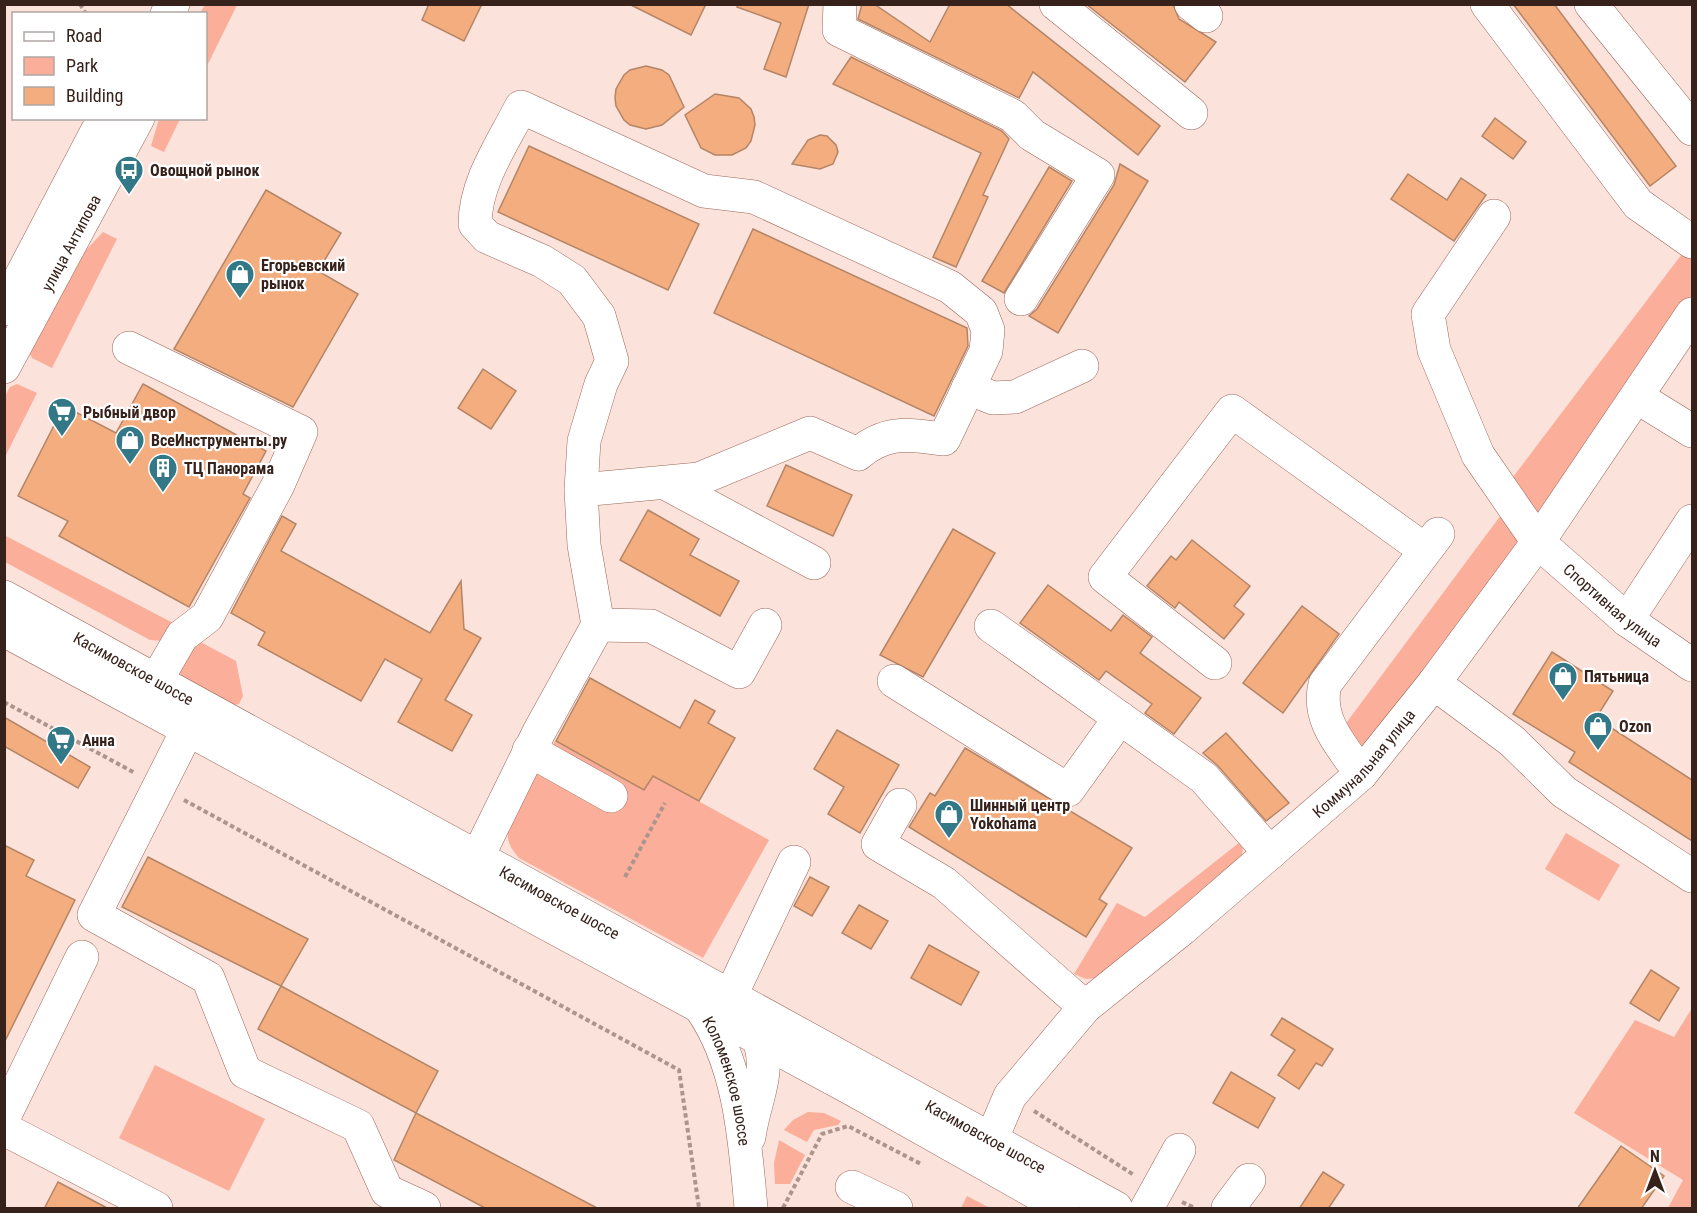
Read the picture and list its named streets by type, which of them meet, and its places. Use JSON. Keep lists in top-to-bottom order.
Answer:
{
  "streets": {
    "main road": [
      "улица Антипова",
      "Спортивная улица",
      "Касимовское шоссе",
      "Коммунальная улица",
      "Коломенское шоссе"
    ]
  },
  "crossings": [
    ["Спортивная улица", "Коммунальная улица"],
    ["Касимовское шоссе", "Коммунальная улица"],
    ["Касимовское шоссе", "Коломенское шоссе"]
  ],
  "places": {
    "bus stop": ["Овощной рынок"],
    "shop": [
      "Егорьевский рынок",
      "ВсеИнструменты.ру",
      "Пятьница",
      "Ozon",
      "Шинный центр Yokohama"
    ],
    "supermarket": ["Рыбный двор", "Анна"],
    "building": ["ТЦ Панорама"]
  },
  "legend": ["Road", "Park", "Building"],
  "north": "top"
}
